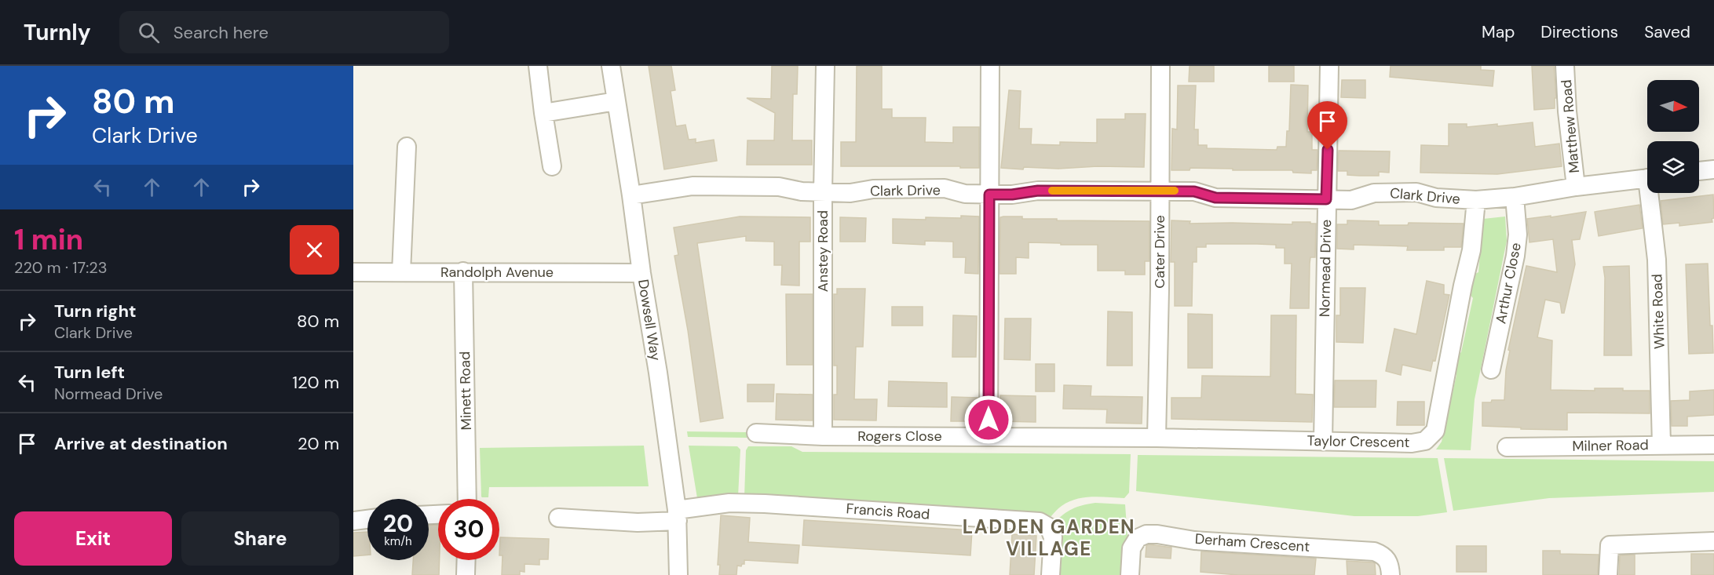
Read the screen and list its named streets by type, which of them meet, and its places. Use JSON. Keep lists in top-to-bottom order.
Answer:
{
  "streets": {
    "street": [
      "Matthew Road",
      "Clark Drive",
      "Anstey Road",
      "Cater Drive",
      "Normead Drive",
      "Randolph Avenue",
      "Arthur Close",
      "White Road",
      "Dowsell Way",
      "Minett Road",
      "Rogers Close",
      "Taylor Crescent",
      "Milner Road",
      "Francis Road",
      "Derham Crescent"
    ]
  },
  "crossings": [
    ["Matthew Road", "Clark Drive"],
    ["Clark Drive", "Anstey Road"],
    ["Clark Drive", "Cater Drive"],
    ["Clark Drive", "Normead Drive"],
    ["Clark Drive", "Arthur Close"],
    ["Clark Drive", "Dowsell Way"],
    ["Clark Drive", "Taylor Crescent"],
    ["Anstey Road", "Rogers Close"],
    ["Cater Drive", "Rogers Close"],
    ["Cater Drive", "Taylor Crescent"],
    ["Normead Drive", "Taylor Crescent"],
    ["Randolph Avenue", "Dowsell Way"],
    ["Randolph Avenue", "Minett Road"],
    ["White Road", "Milner Road"],
    ["Dowsell Way", "Francis Road"],
    ["Rogers Close", "Taylor Crescent"]
  ],
  "districts": ["LADDEN GARDEN VILLAGE"],
  "north": "right",
  "page": {
    "header": "Turnly",
    "search": "Search here",
    "nav": ["Map", "Directions", "Saved"],
    "turn": ["80 m", "Clark Drive"],
    "heading": ["1 min", "220 m · 17:23"],
    "list": [
      {
        "name": "Turn right",
        "note": "Clark Drive",
        "value": "80 m"
      },
      {
        "name": "Turn left",
        "note": "Normead Drive",
        "value": "120 m"
      },
      {
        "name": "Arrive at destination",
        "value": "20 m"
      }
    ],
    "speed": "20 km/h",
    "limit": "30",
    "buttons": ["Exit", "Share"]
  }
}
